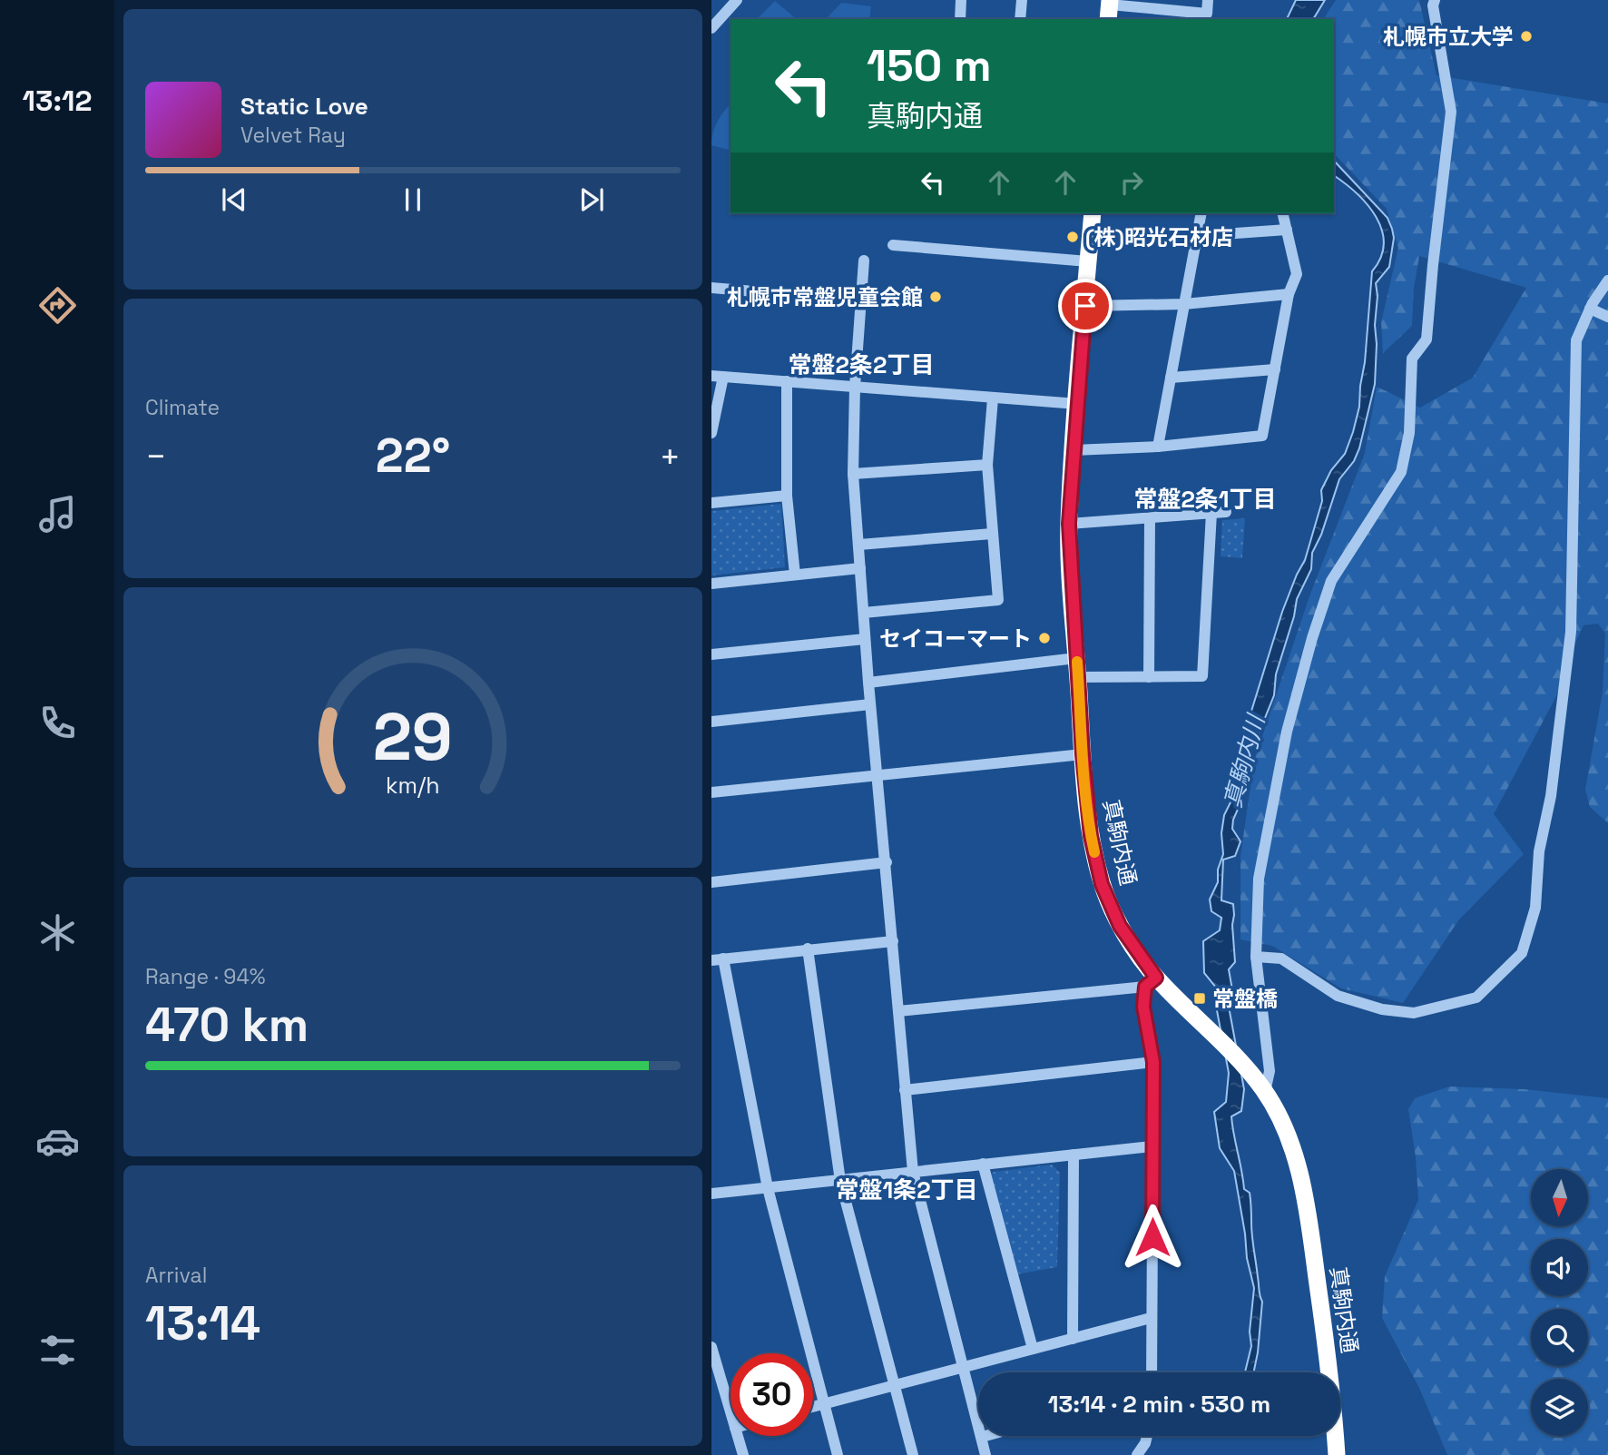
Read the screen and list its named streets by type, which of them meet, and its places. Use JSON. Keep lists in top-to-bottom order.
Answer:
{
  "streets": {
    "highway": ["真駒内通"]
  },
  "districts": ["常盤2条2丁目", "常盤2条1丁目", "常盤1条2丁目"],
  "water": ["真駒内川"],
  "places": {
    "other": [
      "札幌市立大学",
      "(株)昭光石材店",
      "札幌市常盤児童会館",
      "セイコーマート"
    ],
    "transit": ["常盤橋"]
  },
  "north": "bottom",
  "page": {
    "tabs": "13:12",
    "turn": ["150 m", "真駒内通"],
    "song": ["Static Love", "Velvet Ray"],
    "tile": [
      "Climate",
      ["Range · 94%", "470 km"],
      ["Arrival", "13:14"]
    ],
    "heat": ["−", "22°", "+"],
    "limit": "30",
    "trip": "13:14 · 2 min · 530 m",
    "gauge": ["29", "km/h"]
  }
}
